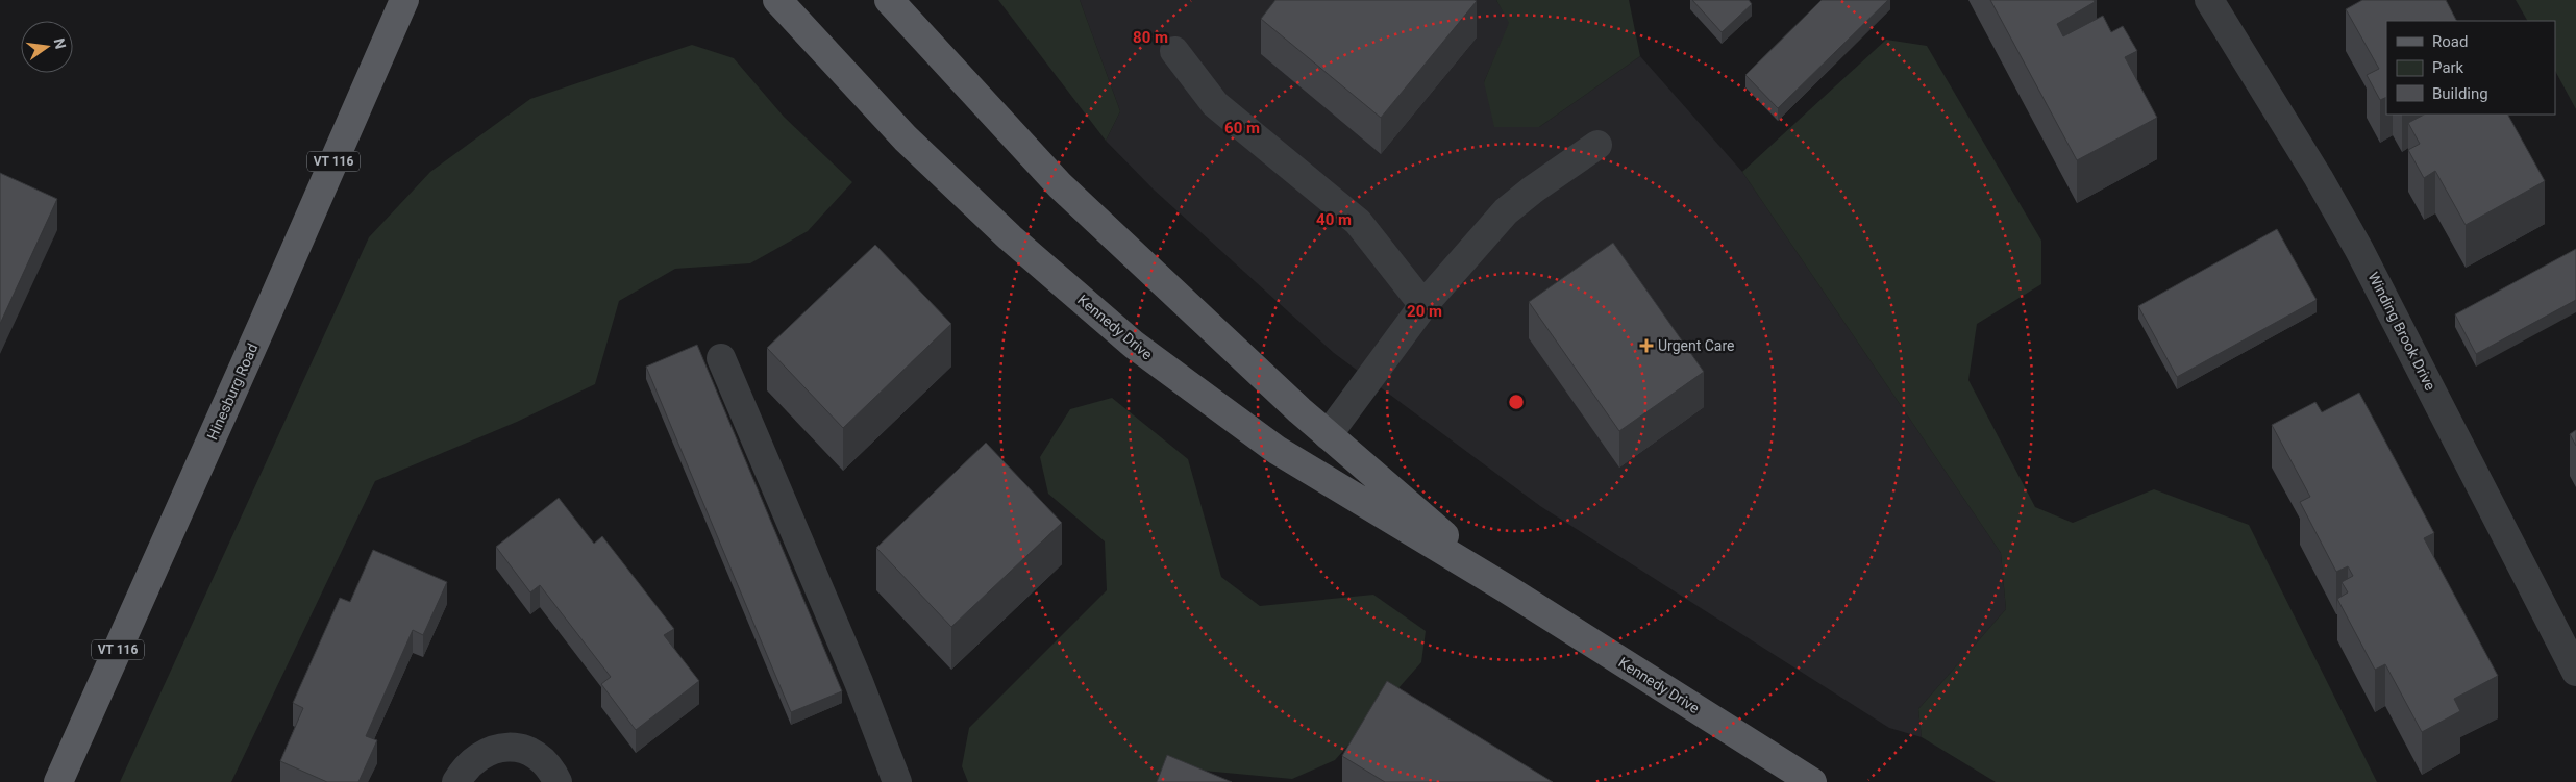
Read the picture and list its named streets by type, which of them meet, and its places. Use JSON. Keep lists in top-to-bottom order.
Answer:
{
  "streets": {
    "main road": ["VT 116", "Kennedy Drive", "Hinesburg Road"],
    "street": ["Winding Brook Drive"]
  },
  "places": {
    "health": ["Urgent Care"]
  },
  "legend": ["Road", "Park", "Building"],
  "north": "right",
  "rings": [
    "80 m",
    "60 m",
    "40 m",
    "20 m"
  ]
}
